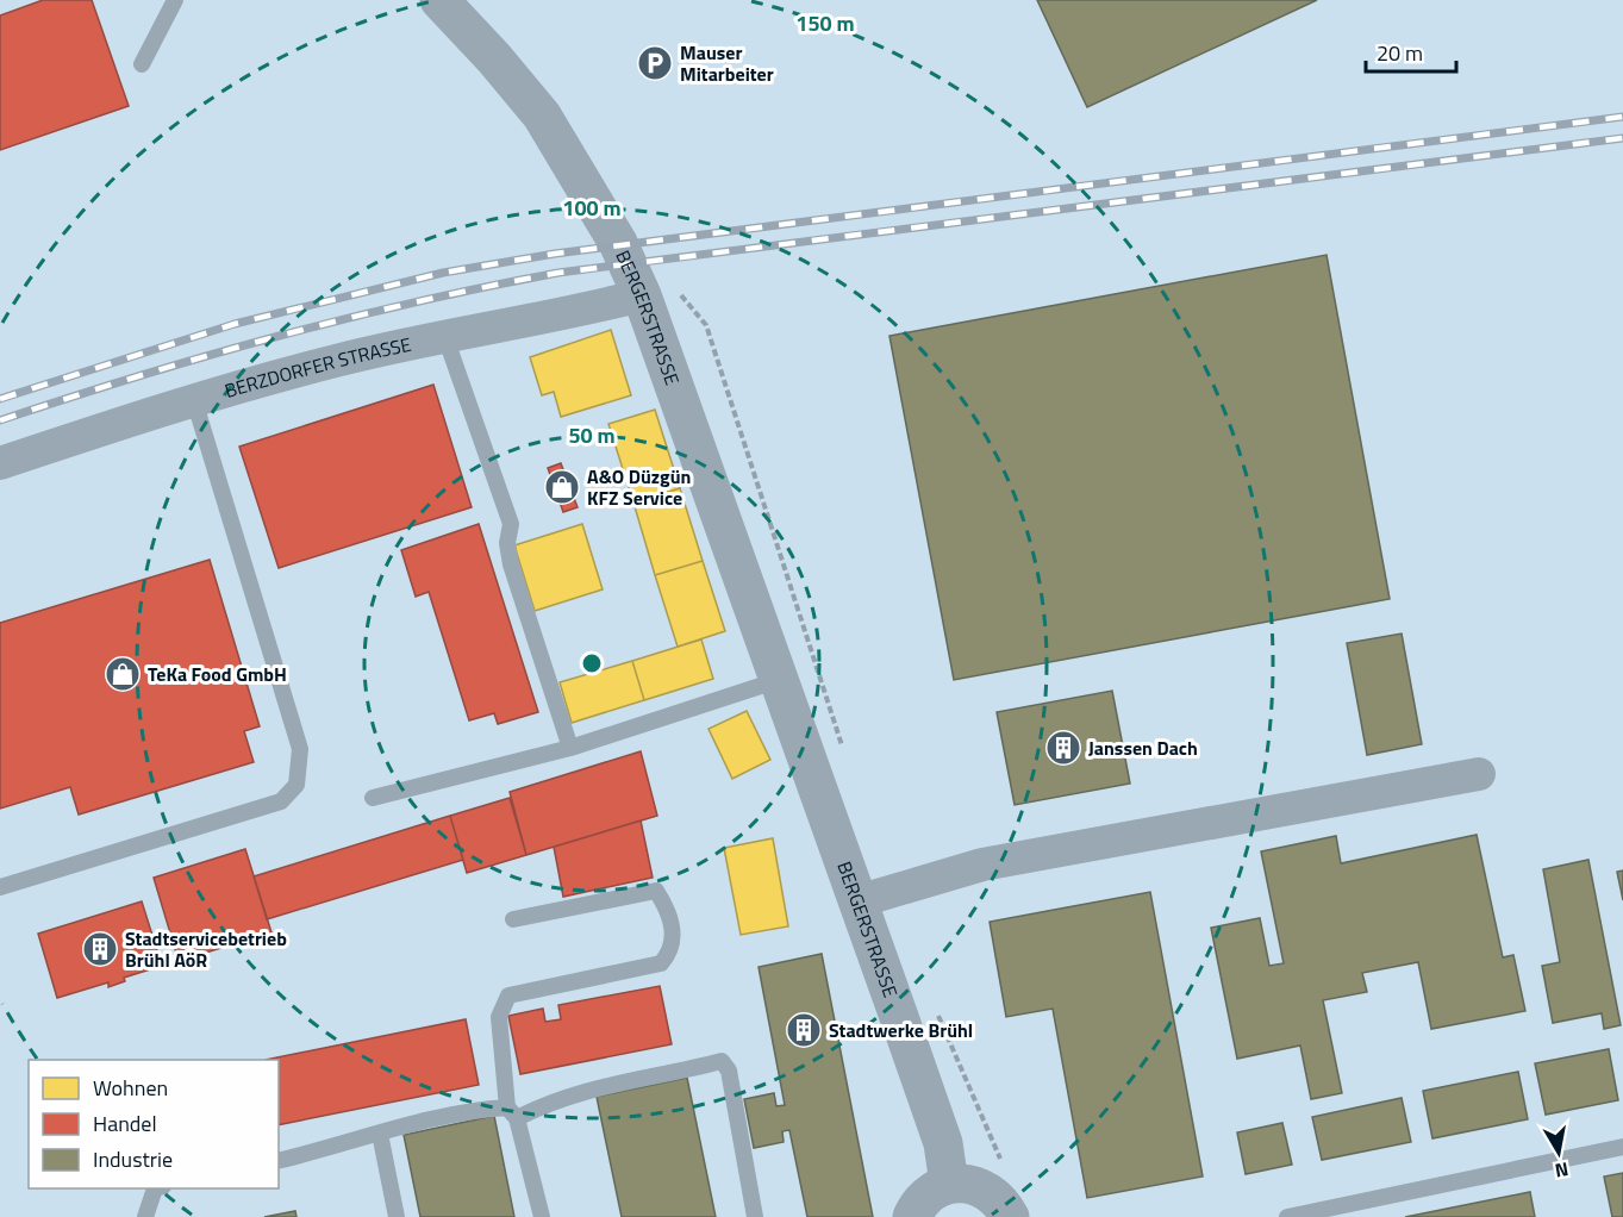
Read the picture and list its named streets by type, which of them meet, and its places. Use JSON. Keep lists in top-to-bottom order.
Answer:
{
  "streets": {
    "street": ["BERGERSTRASSE", "BERZDORFER STRASSE"]
  },
  "crossings": [
    ["BERGERSTRASSE", "BERZDORFER STRASSE"]
  ],
  "places": {
    "parking": ["Mauser Mitarbeiter"],
    "shop": ["A&O Düzgün KFZ Service", "TeKa Food GmbH"],
    "building": ["Janssen Dach", "Stadtservicebetrieb Brühl AöR", "Stadtwerke Brühl"]
  },
  "legend": ["Wohnen", "Handel", "Industrie"],
  "scale_bar": "20 m",
  "north": "bottom",
  "rings": ["150 m", "100 m", "50 m"]
}
